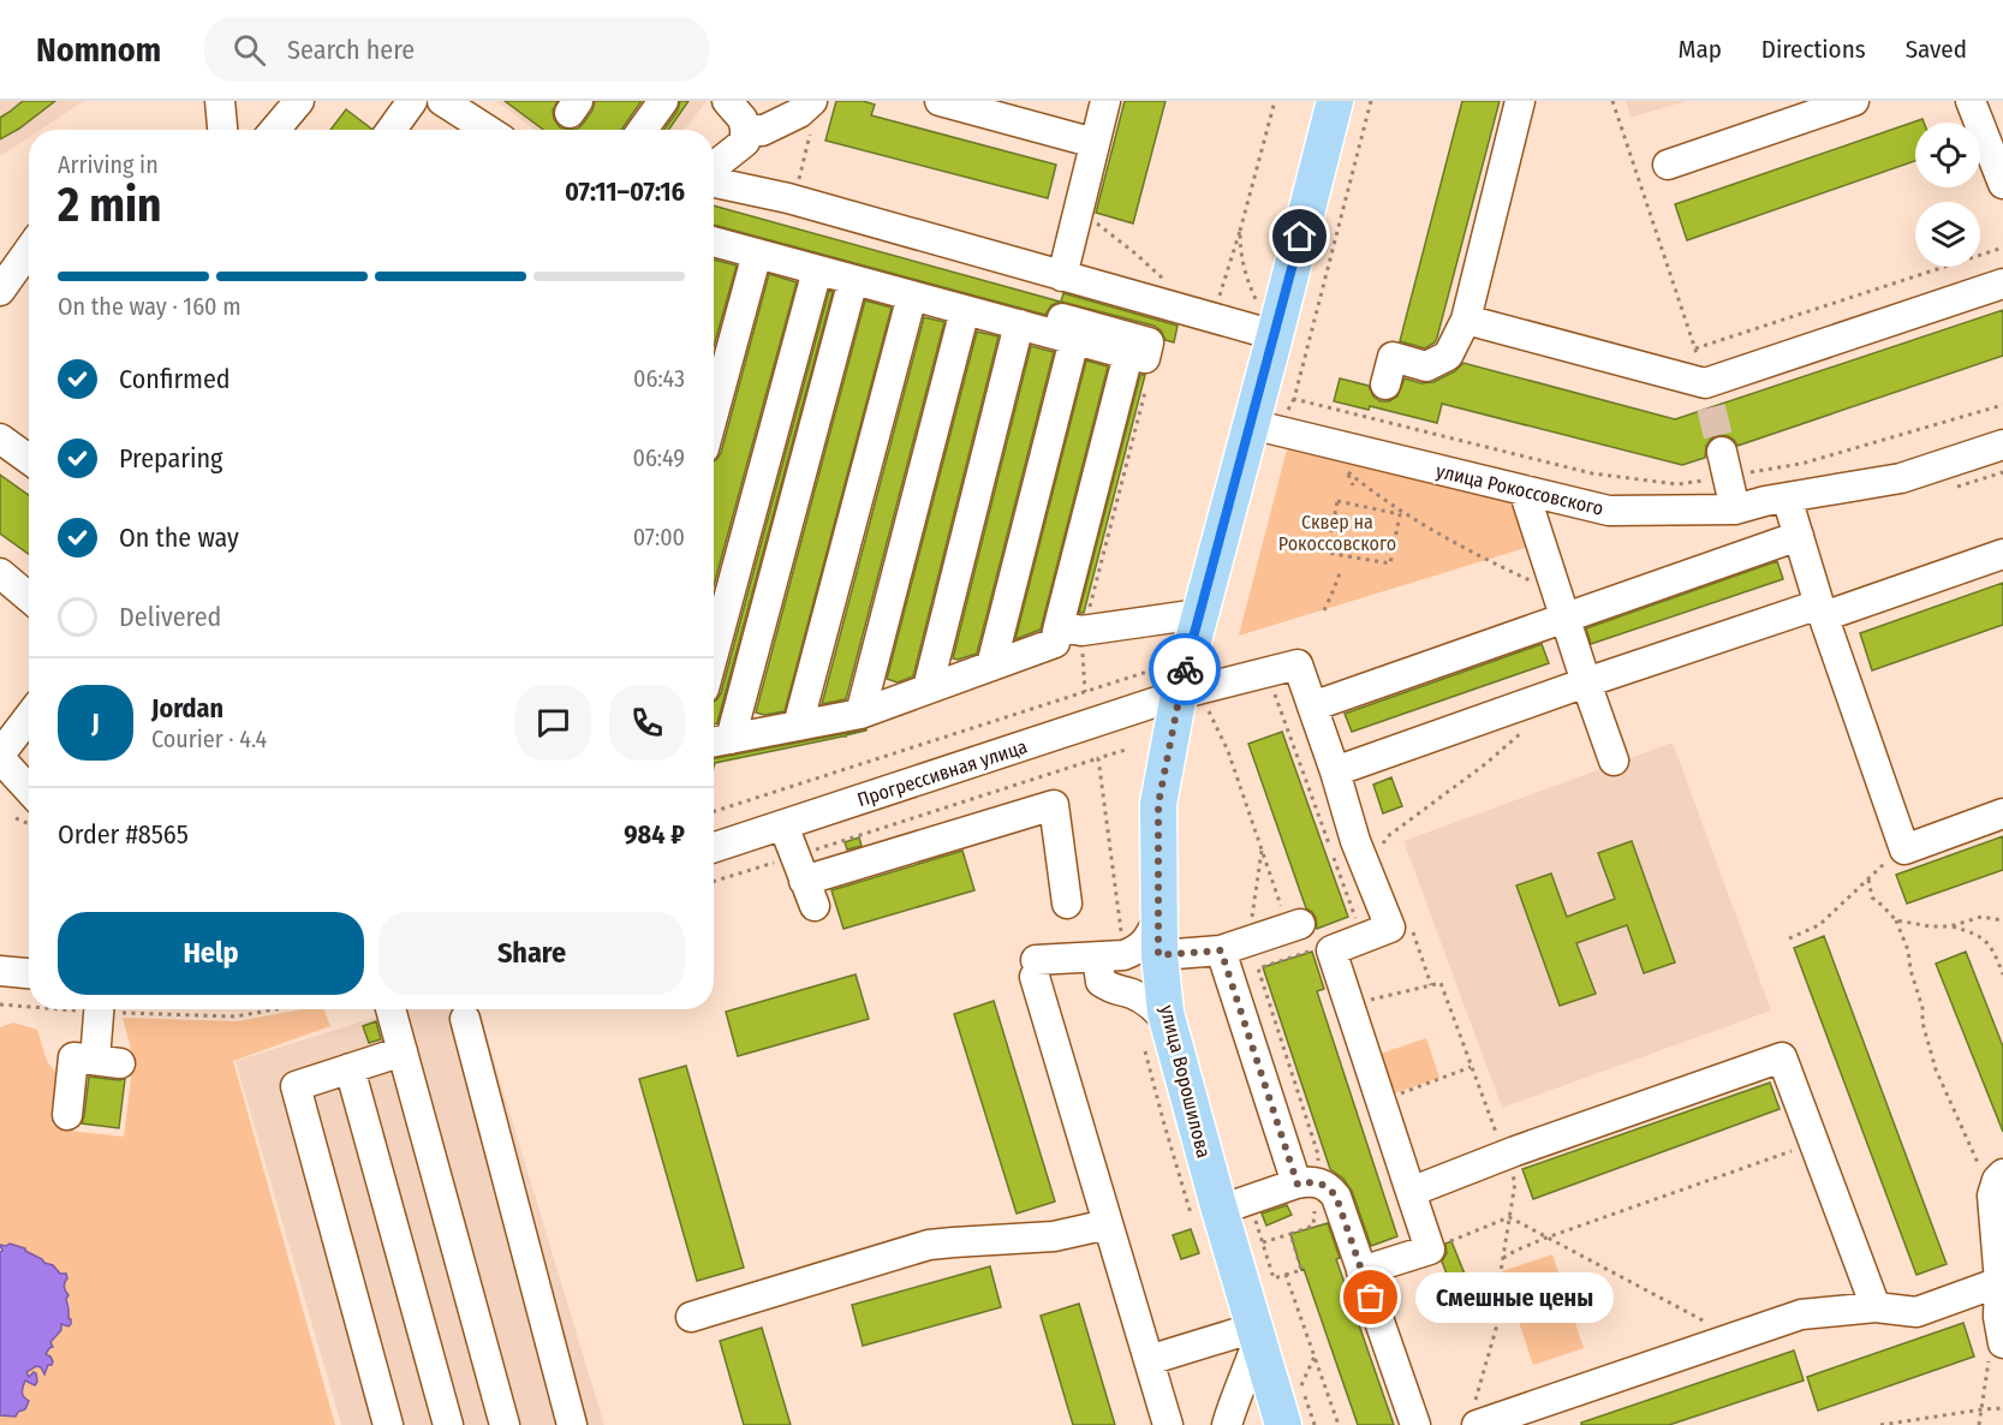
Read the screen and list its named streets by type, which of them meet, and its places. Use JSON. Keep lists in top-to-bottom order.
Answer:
{
  "streets": {
    "main road": ["улица Ворошилова"],
    "street": ["улица Рокоссовского", "Прогрессивная улица"]
  },
  "crossings": [
    ["улица Рокоссовского", "улица Ворошилова"],
    ["Прогрессивная улица", "улица Ворошилова"]
  ],
  "parks": ["Сквер на Рокоссовского"],
  "places": ["Смешные цены"],
  "page": {
    "header": "Nomnom",
    "search": "Search here",
    "nav": ["Map", "Directions", "Saved"],
    "heading": ["2 min", "Arriving in", "07:11–07:16"],
    "panel": [
      "Jordan",
      "Courier · 4.4",
      "Order #8565",
      "984 ₽"
    ],
    "bar": "On the way · 160 m",
    "list": [
      ["Confirmed", "06:43"],
      ["Preparing", "06:49"],
      ["On the way", "07:00"],
      "Delivered"
    ],
    "round": "J",
    "buttons": ["Help", "Share"],
    "bubble": "Смешные цены"
  }
}
